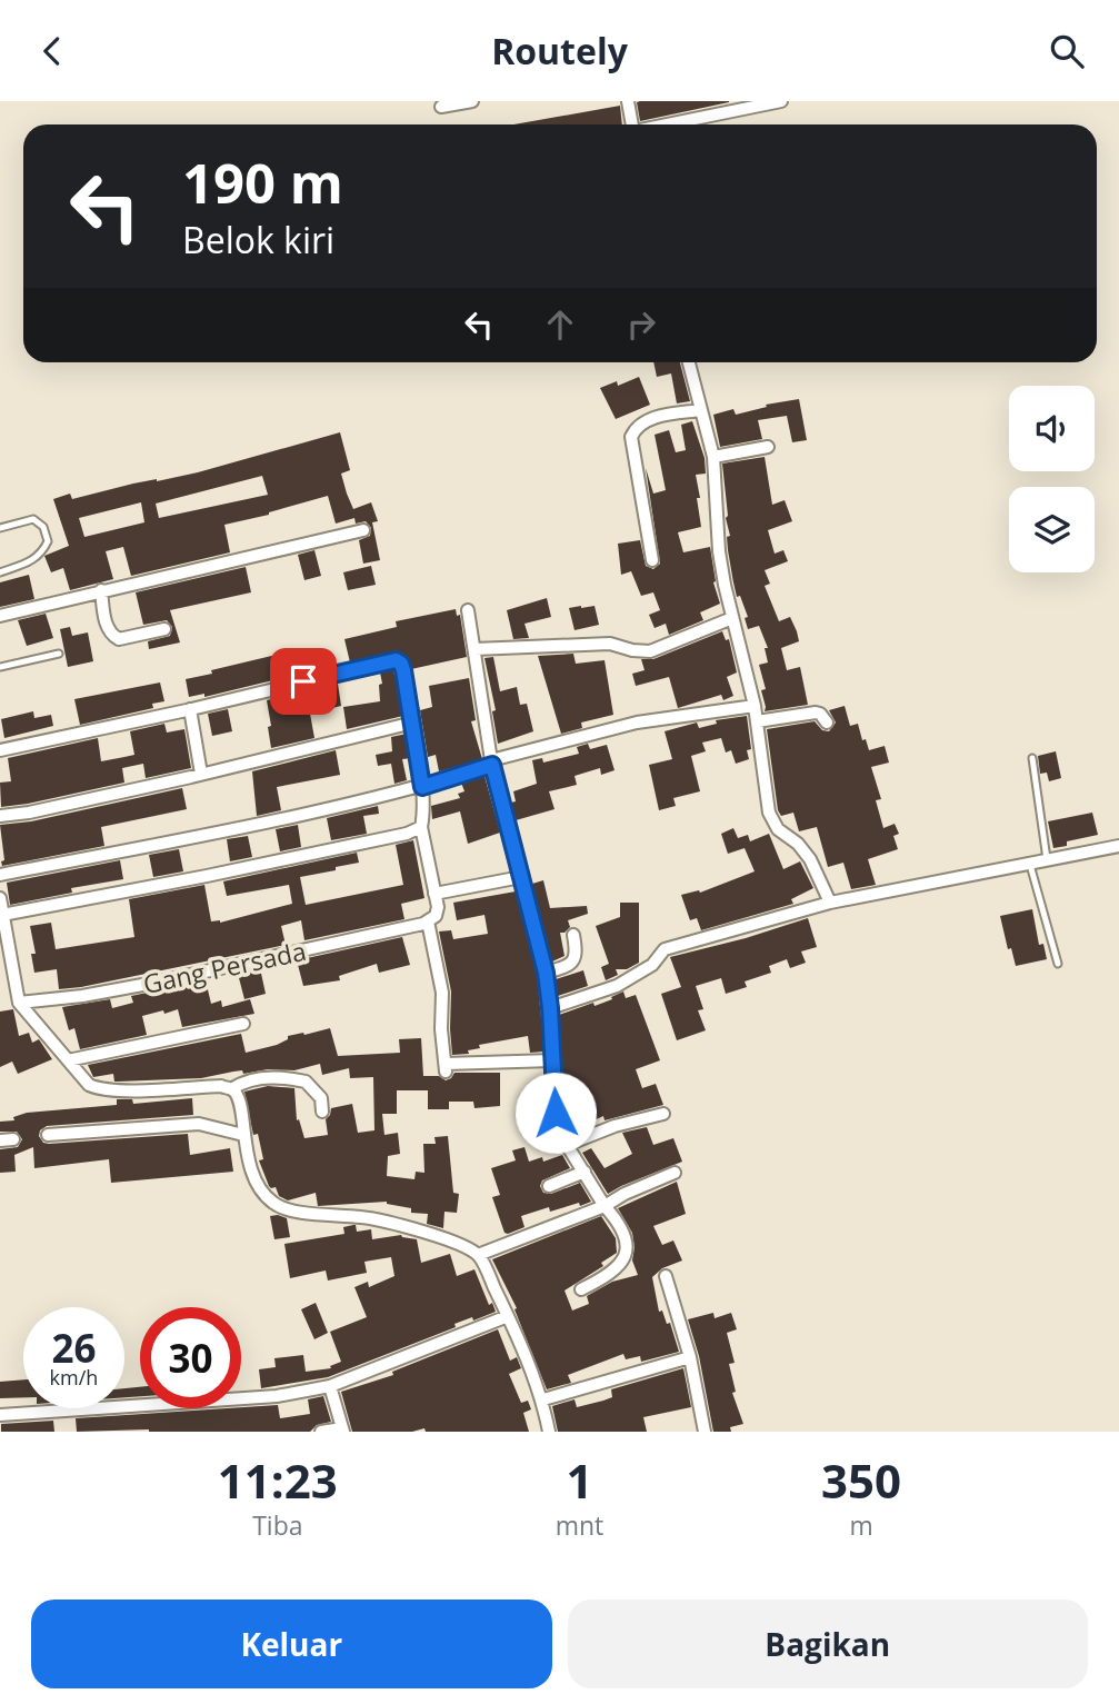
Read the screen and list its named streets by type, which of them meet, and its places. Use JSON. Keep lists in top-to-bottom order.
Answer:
{
  "streets": {
    "street": ["Gang Persada"]
  },
  "page": {
    "header": "Routely",
    "turn": ["190 m", "Belok kiri"],
    "speed": "26 km/h",
    "limit": "30",
    "eta": [
      "11:23",
      "Tiba",
      "1",
      "mnt",
      "350",
      "m"
    ],
    "buttons": ["Keluar", "Bagikan"]
  }
}
